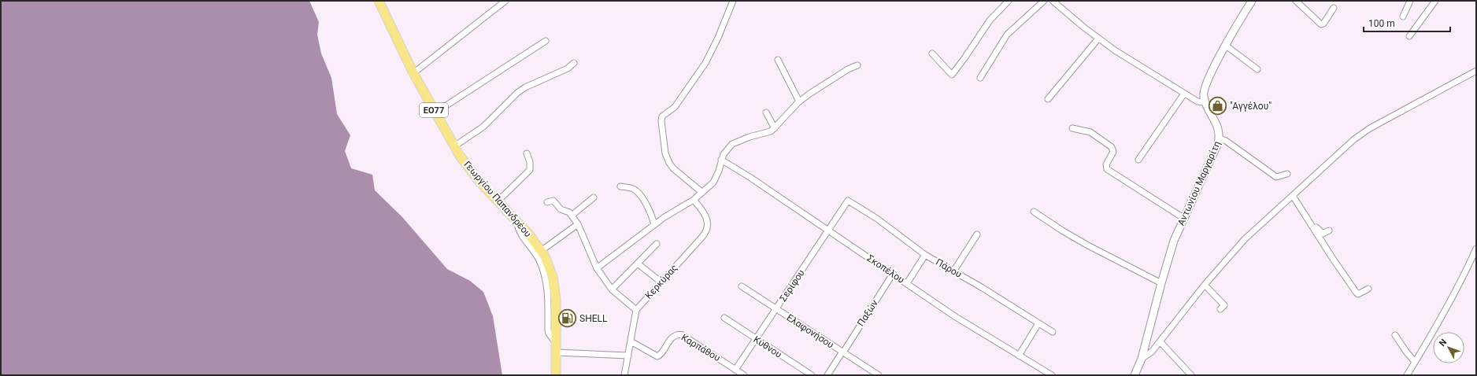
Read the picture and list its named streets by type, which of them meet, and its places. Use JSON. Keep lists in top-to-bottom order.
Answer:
{
  "streets": {
    "main road": ["ΕΟ77", "Γεωργίου Παπανδρέου"],
    "street": [
      "Αντωνίου Μαργαρίτη",
      "Πάρου",
      "Σκοπέλου",
      "Κερκύρας",
      "Σερίφου",
      "Παξών",
      "Ελαφονήσου",
      "Κύθνου",
      "Καρπάθου"
    ]
  },
  "crossings": [
    ["Πάρου", "Σερίφου"],
    ["Σκοπέλου", "Σερίφου"],
    ["Σκοπέλου", "Παξών"],
    ["Σερίφου", "Ελαφονήσου"],
    ["Σερίφου", "Κύθνου"],
    ["Σερίφου", "Καρπάθου"],
    ["Παξών", "Ελαφονήσου"]
  ],
  "places": {
    "shop": ["\"Αγγέλου\""],
    "fuel station": ["SHELL"]
  },
  "scale_bar": "100 m",
  "north": "top left"
}
